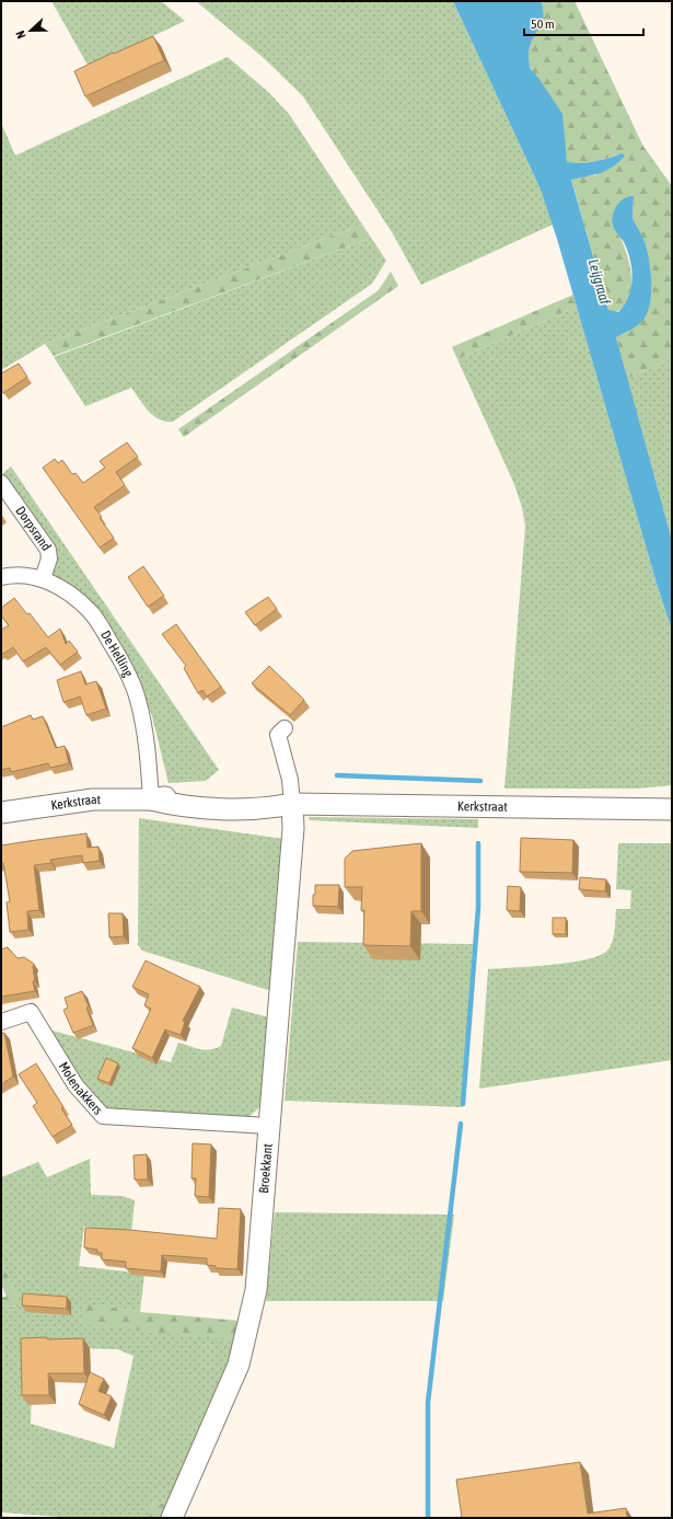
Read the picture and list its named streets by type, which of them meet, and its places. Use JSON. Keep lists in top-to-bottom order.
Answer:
{
  "streets": {
    "street": [
      "Dorpsrand",
      "De Helling",
      "Kerkstraat",
      "Molenakkers",
      "Broekkant"
    ]
  },
  "crossings": [
    ["Dorpsrand", "De Helling"],
    ["De Helling", "Kerkstraat"],
    ["Kerkstraat", "Broekkant"],
    ["Molenakkers", "Broekkant"]
  ],
  "water": ["Leijgraaf"],
  "scale_bar": "50 m",
  "north": "left"
}
